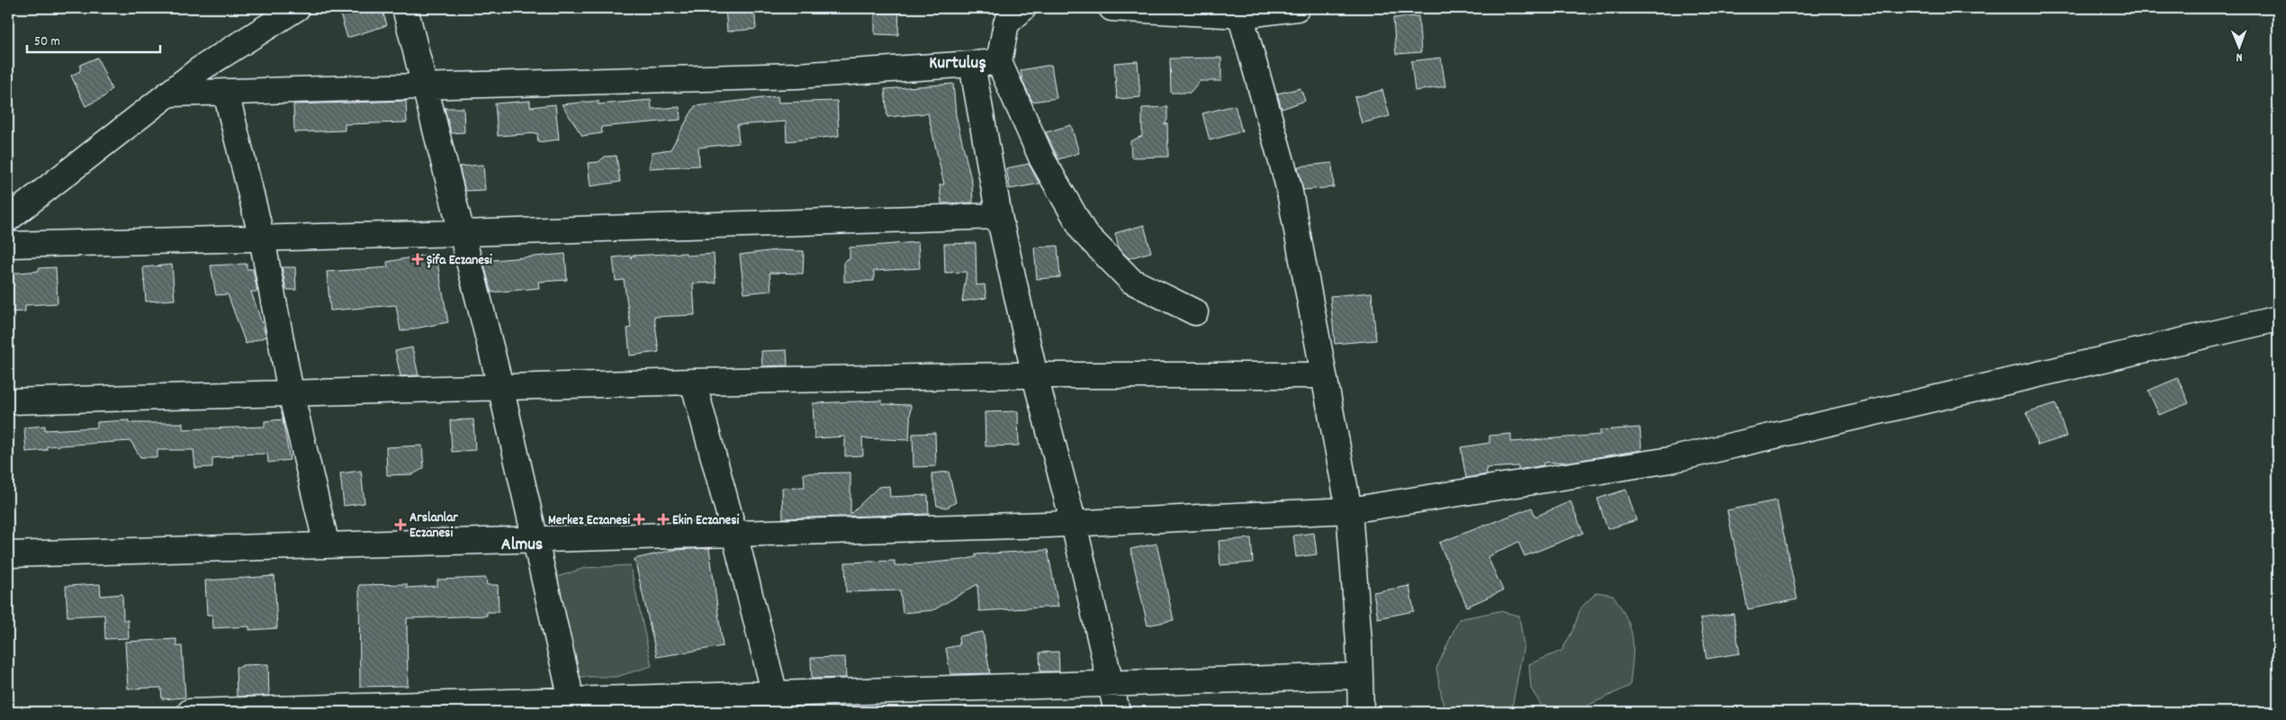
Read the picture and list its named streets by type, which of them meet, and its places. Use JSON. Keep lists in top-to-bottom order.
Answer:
{
  "districts": ["Kurtuluş", "Almus"],
  "places": {
    "health": [
      "Şifa Eczanesi",
      "Merkez Eczanesi",
      "Ekin Eczanesi",
      "Arslanlar Eczanesi"
    ]
  },
  "scale_bar": "50 m",
  "north": "bottom"
}
